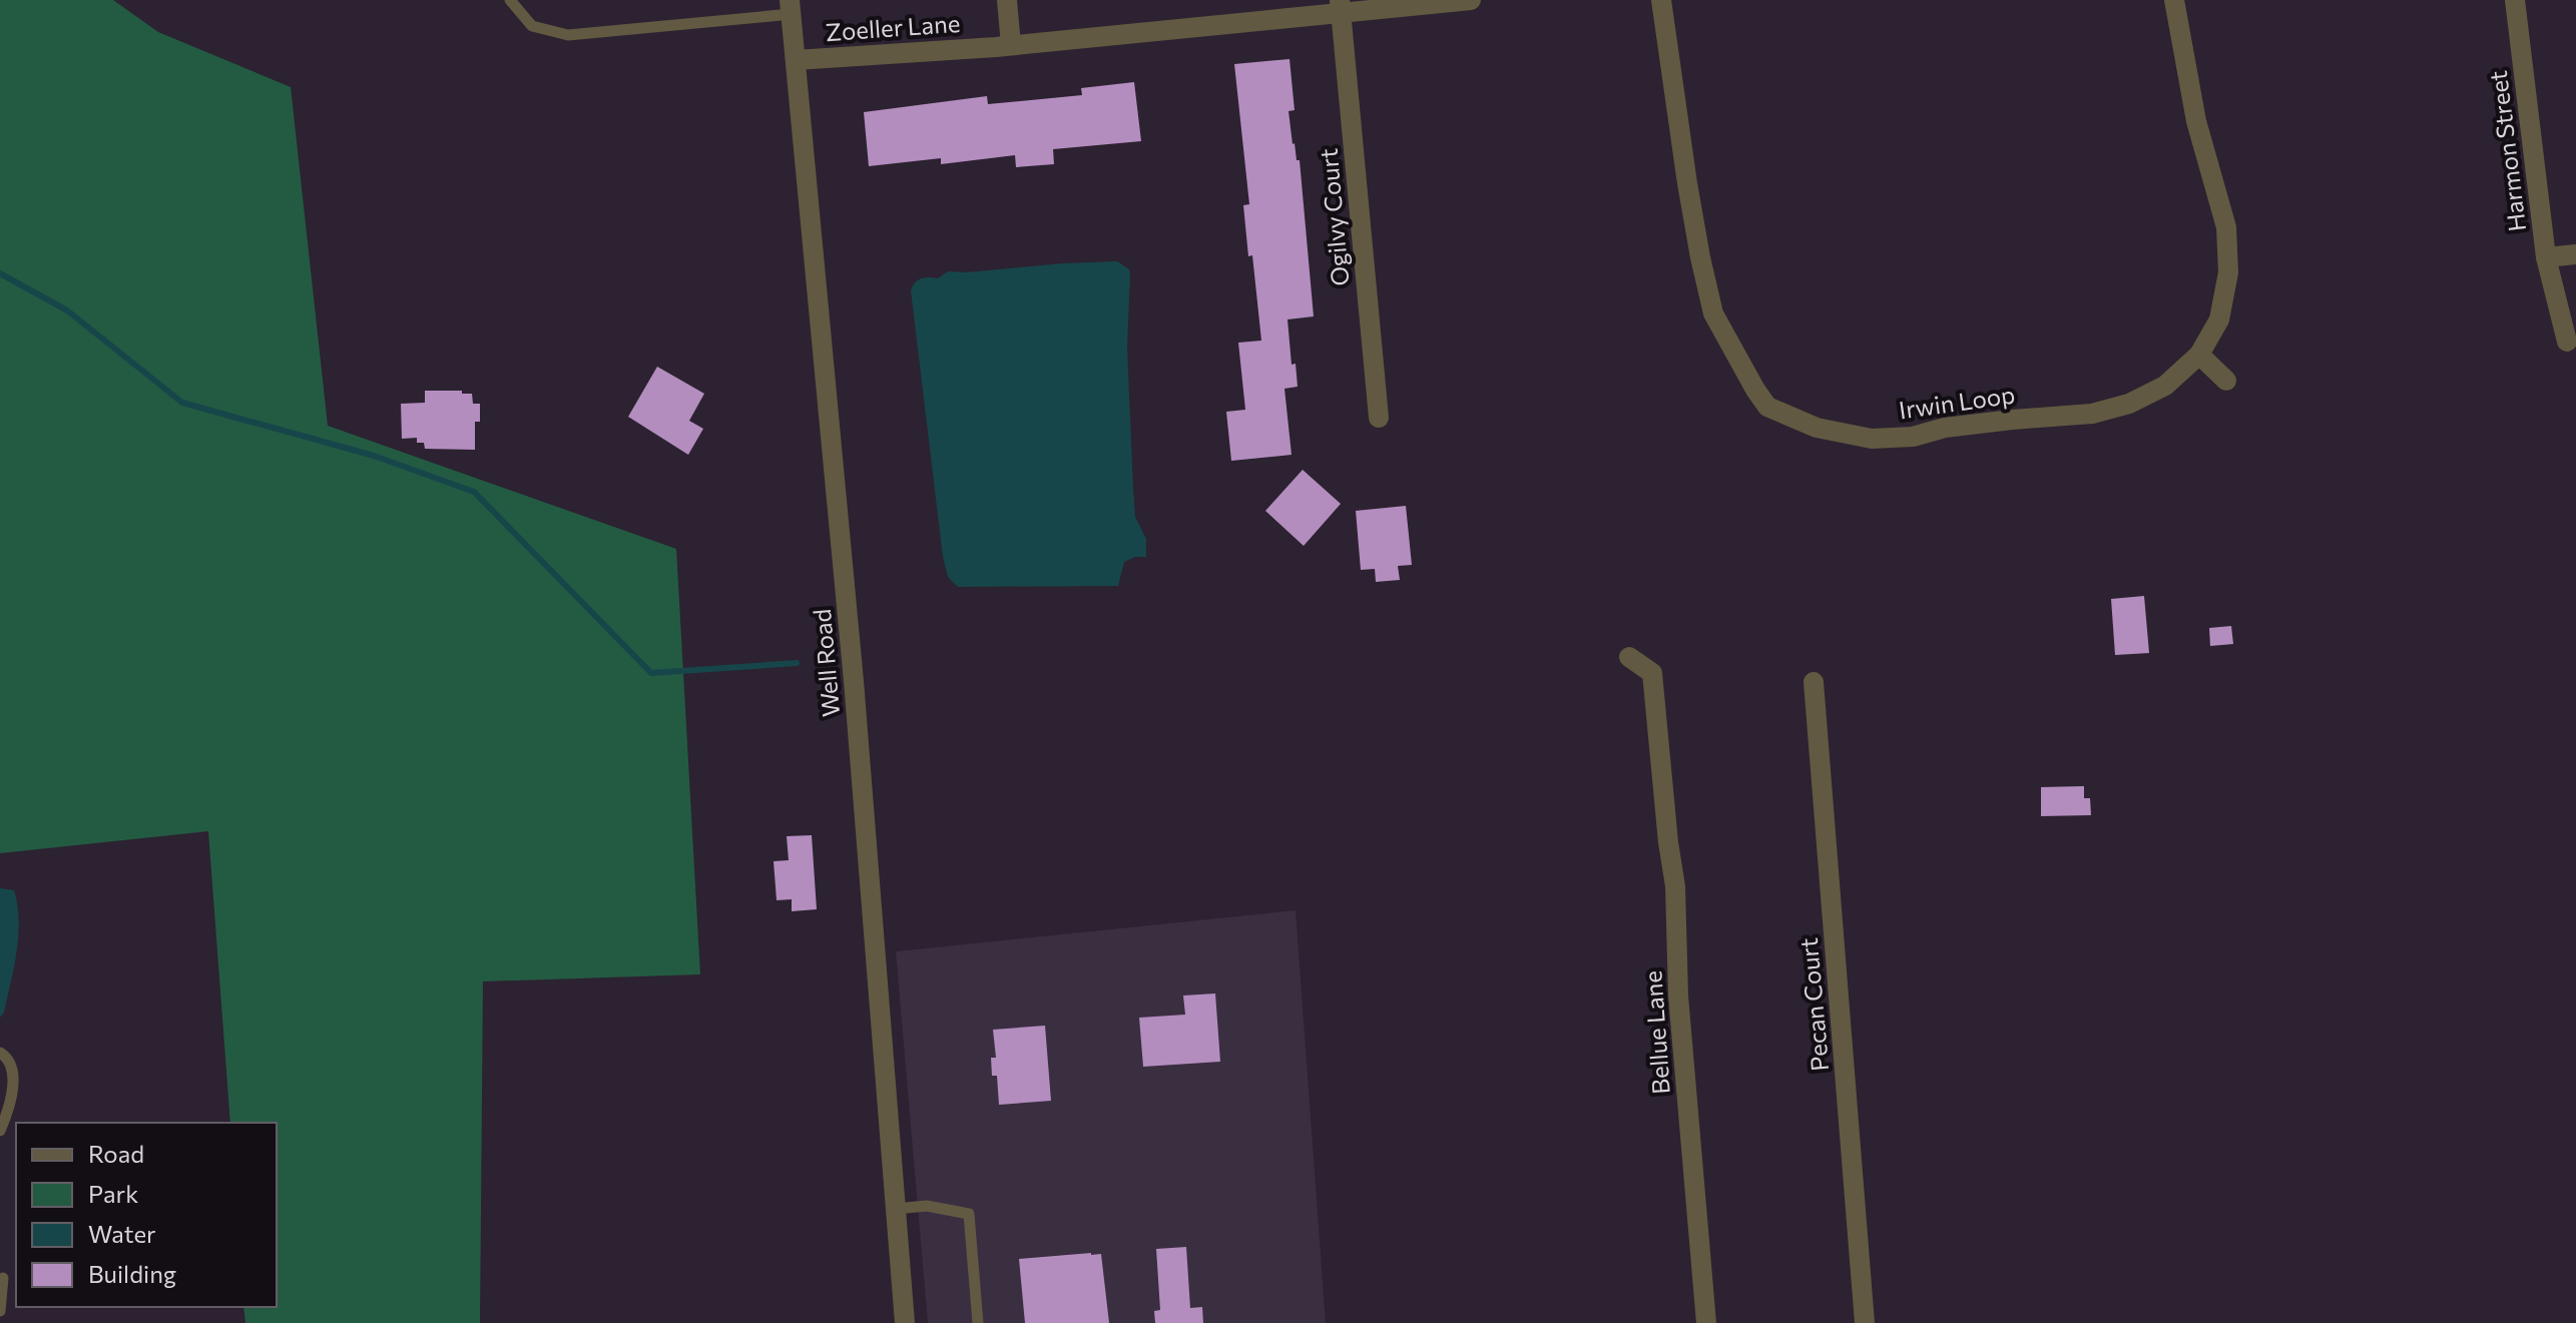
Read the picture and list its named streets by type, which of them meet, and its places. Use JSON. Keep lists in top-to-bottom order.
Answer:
{
  "streets": {
    "street": [
      "Zoeller Lane",
      "Harmon Street",
      "Ogilvy Court",
      "Irwin Loop",
      "Well Road",
      "Pecan Court",
      "Bellue Lane"
    ]
  },
  "crossings": [
    ["Zoeller Lane", "Ogilvy Court"],
    ["Zoeller Lane", "Well Road"]
  ],
  "legend": [
    "Road",
    "Park",
    "Water",
    "Building"
  ]
}
